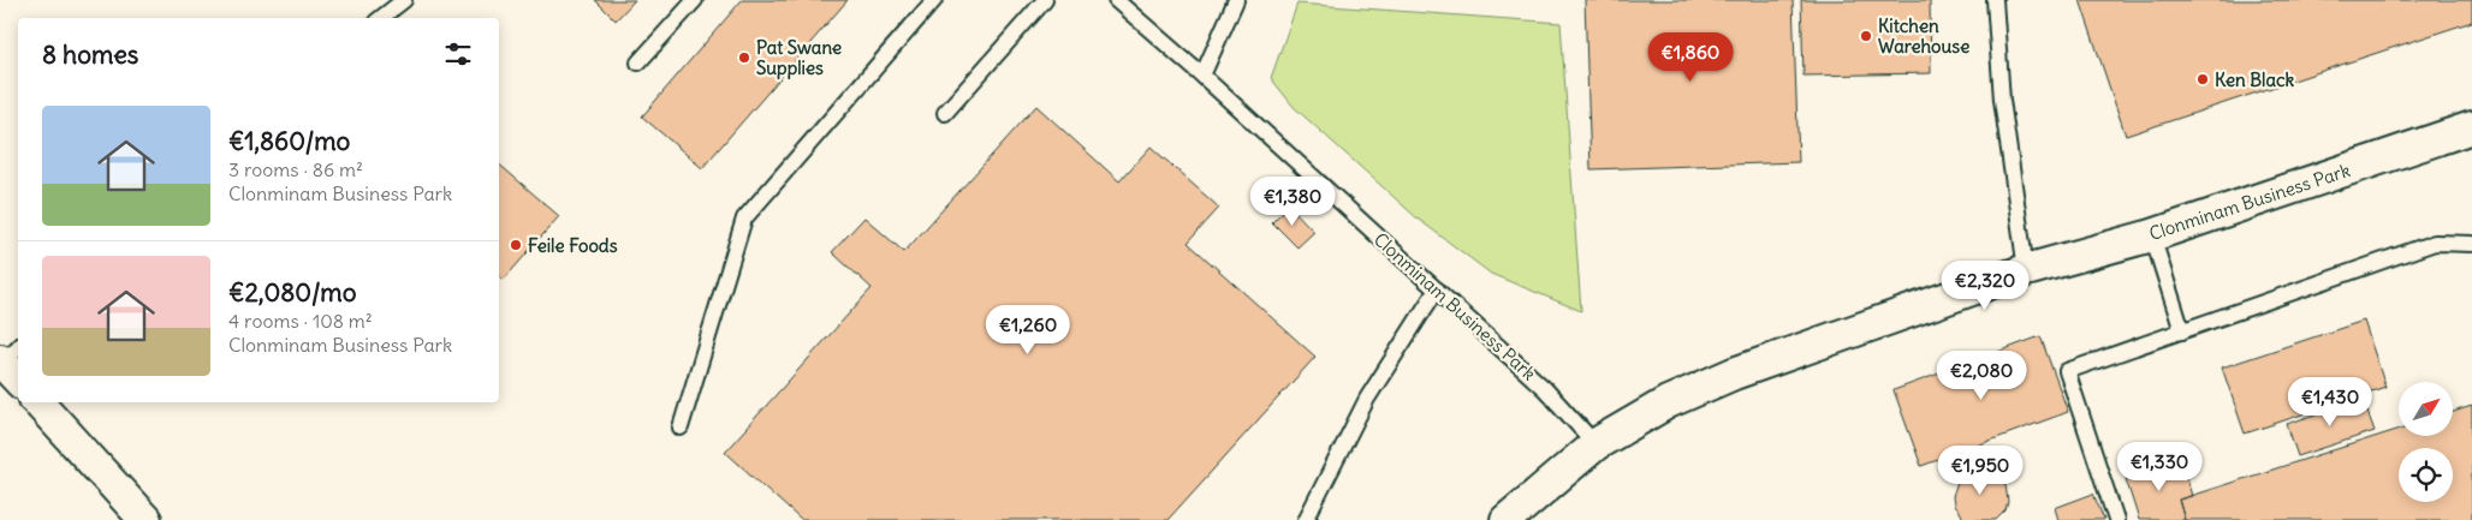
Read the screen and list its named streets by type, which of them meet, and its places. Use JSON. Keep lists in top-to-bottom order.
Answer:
{
  "streets": {
    "street": ["Clonminam Business Park"]
  },
  "places": [
    "Kitchen Warehouse",
    "Pat Swane Supplies",
    "Ken Black",
    "Feile Foods"
  ],
  "north": "top right",
  "page": {
    "heading": "8 homes",
    "price": [
      "€1,860",
      "€1,380",
      "€2,320",
      "€1,260",
      "€2,080",
      "€1,430",
      "€1,330",
      "€1,950"
    ],
    "list": [
      {
        "name": "€1,860/mo",
        "note": "3 rooms · 86 m² · Clonminam Business Park"
      },
      {
        "name": "€2,080/mo",
        "note": "4 rooms · 108 m² · Clonminam Business Park"
      }
    ]
  }
}
